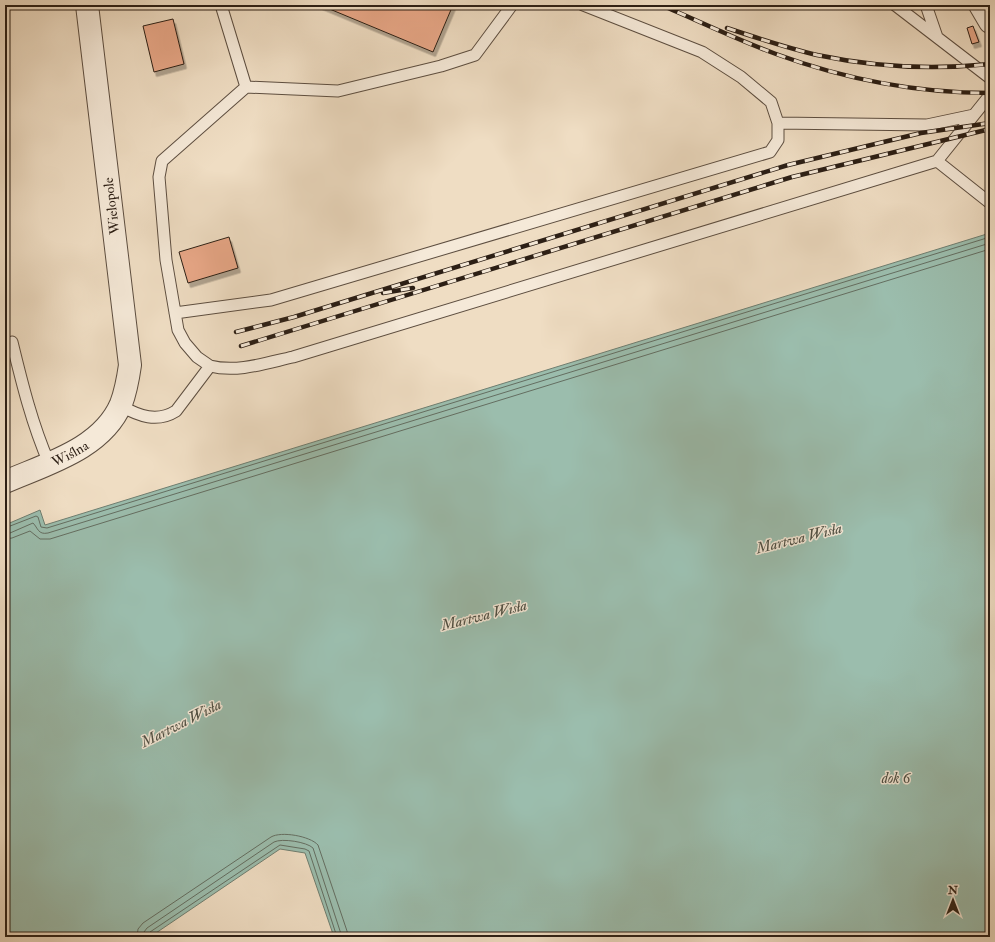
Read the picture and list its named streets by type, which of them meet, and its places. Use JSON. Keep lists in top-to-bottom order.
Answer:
{
  "streets": {
    "street": ["Wielopole", "Wiślna"]
  },
  "crossings": [
    ["Wielopole", "Wiślna"]
  ],
  "water": ["Martwa Wisła", "dok 6"],
  "north": "top"
}
